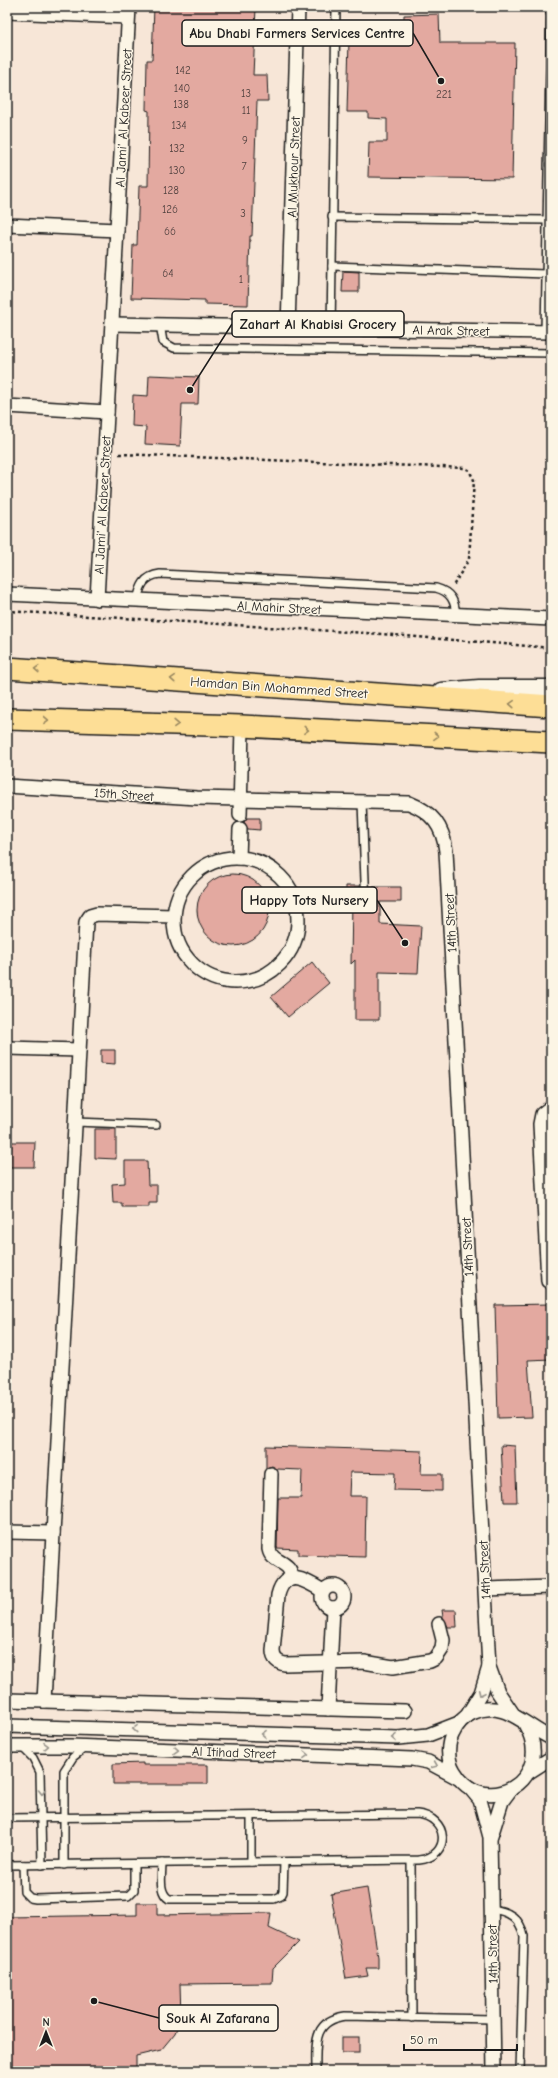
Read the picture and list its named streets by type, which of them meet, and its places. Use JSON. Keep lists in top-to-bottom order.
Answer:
{
  "streets": {
    "main road": ["Hamdan Bin Mohammed Street"],
    "street": [
      "Al Jami' Al Kabeer Street",
      "Al Mukhour Street",
      "Al Arak Street",
      "Al Mahir Street",
      "15th Street",
      "14th Street",
      "Al Itihad Street"
    ]
  },
  "crossings": [
    ["Al Jami' Al Kabeer Street", "Al Arak Street"],
    ["Al Jami' Al Kabeer Street", "Al Mahir Street"],
    ["Al Mukhour Street", "Al Arak Street"],
    ["15th Street", "14th Street"],
    ["14th Street", "Al Itihad Street"]
  ],
  "places": [
    "Abu Dhabi Farmers Services Centre",
    "Zahart Al Khabisi Grocery",
    "Happy Tots Nursery",
    "Souk Al Zafarana"
  ],
  "house_numbers": [
    "142",
    "140",
    "13",
    "221",
    "138",
    "11",
    "134",
    "9",
    "132",
    "7",
    "130",
    "128",
    "126",
    "3",
    "66",
    "64",
    "1"
  ],
  "scale_bar": "50 m",
  "north": "top"
}
